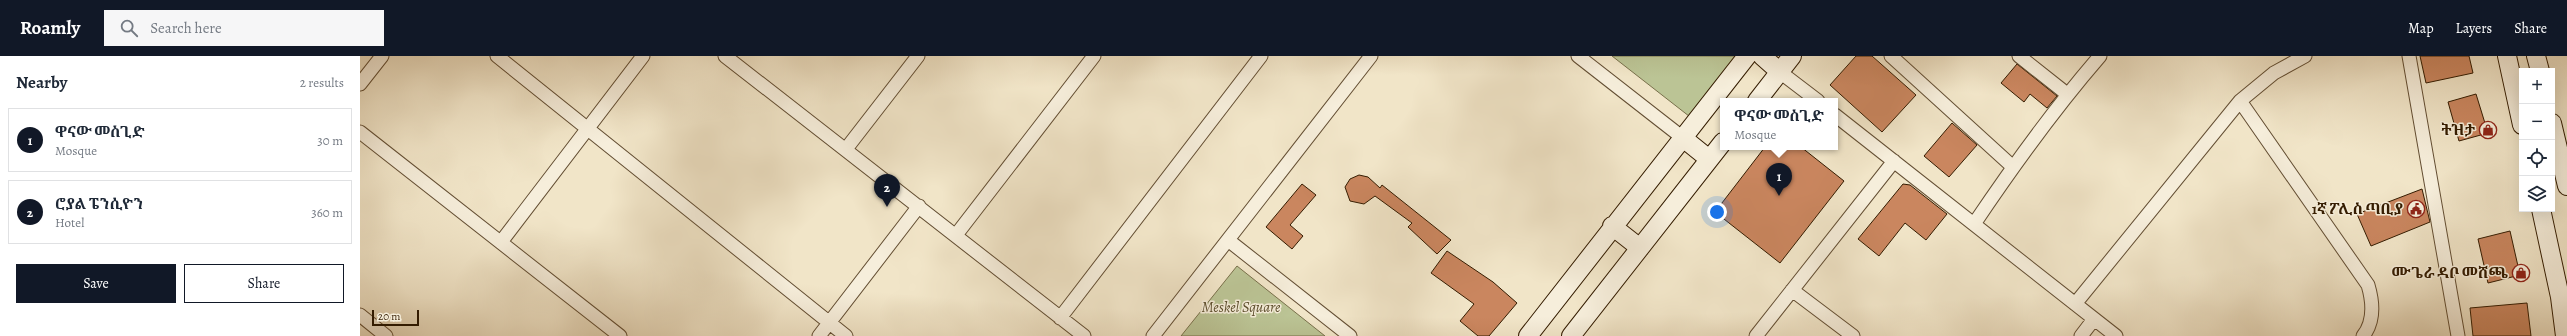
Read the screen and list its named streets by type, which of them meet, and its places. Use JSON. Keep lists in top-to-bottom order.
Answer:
{
  "parks": ["Meskel Square"],
  "places": {
    "shop": ["ትዝታ", "ሙጌራ ዳቦ መሸጫ"],
    "public building": ["1ኛ ፖሊስ ጣቢያ"]
  },
  "scale_bar": "20 m",
  "page": {
    "header": "Roamly",
    "search": "Search here",
    "nav": ["Map", "Layers", "Share"],
    "heading": ["Nearby", "2 results"],
    "map_buttons": ["+", "−"],
    "popup": ["ዋናው መስጊድ", "Mosque"],
    "list": [
      {
        "mark": "1",
        "name": "ዋናው መስጊድ",
        "note": "Mosque",
        "value": "30 m"
      },
      {
        "mark": "2",
        "name": "ሮያል ፔንሲዮን",
        "note": "Hotel",
        "value": "360 m"
      }
    ],
    "pins": ["1", "2"],
    "buttons": ["Save", "Share"],
    "scale": "20 m"
  }
}
